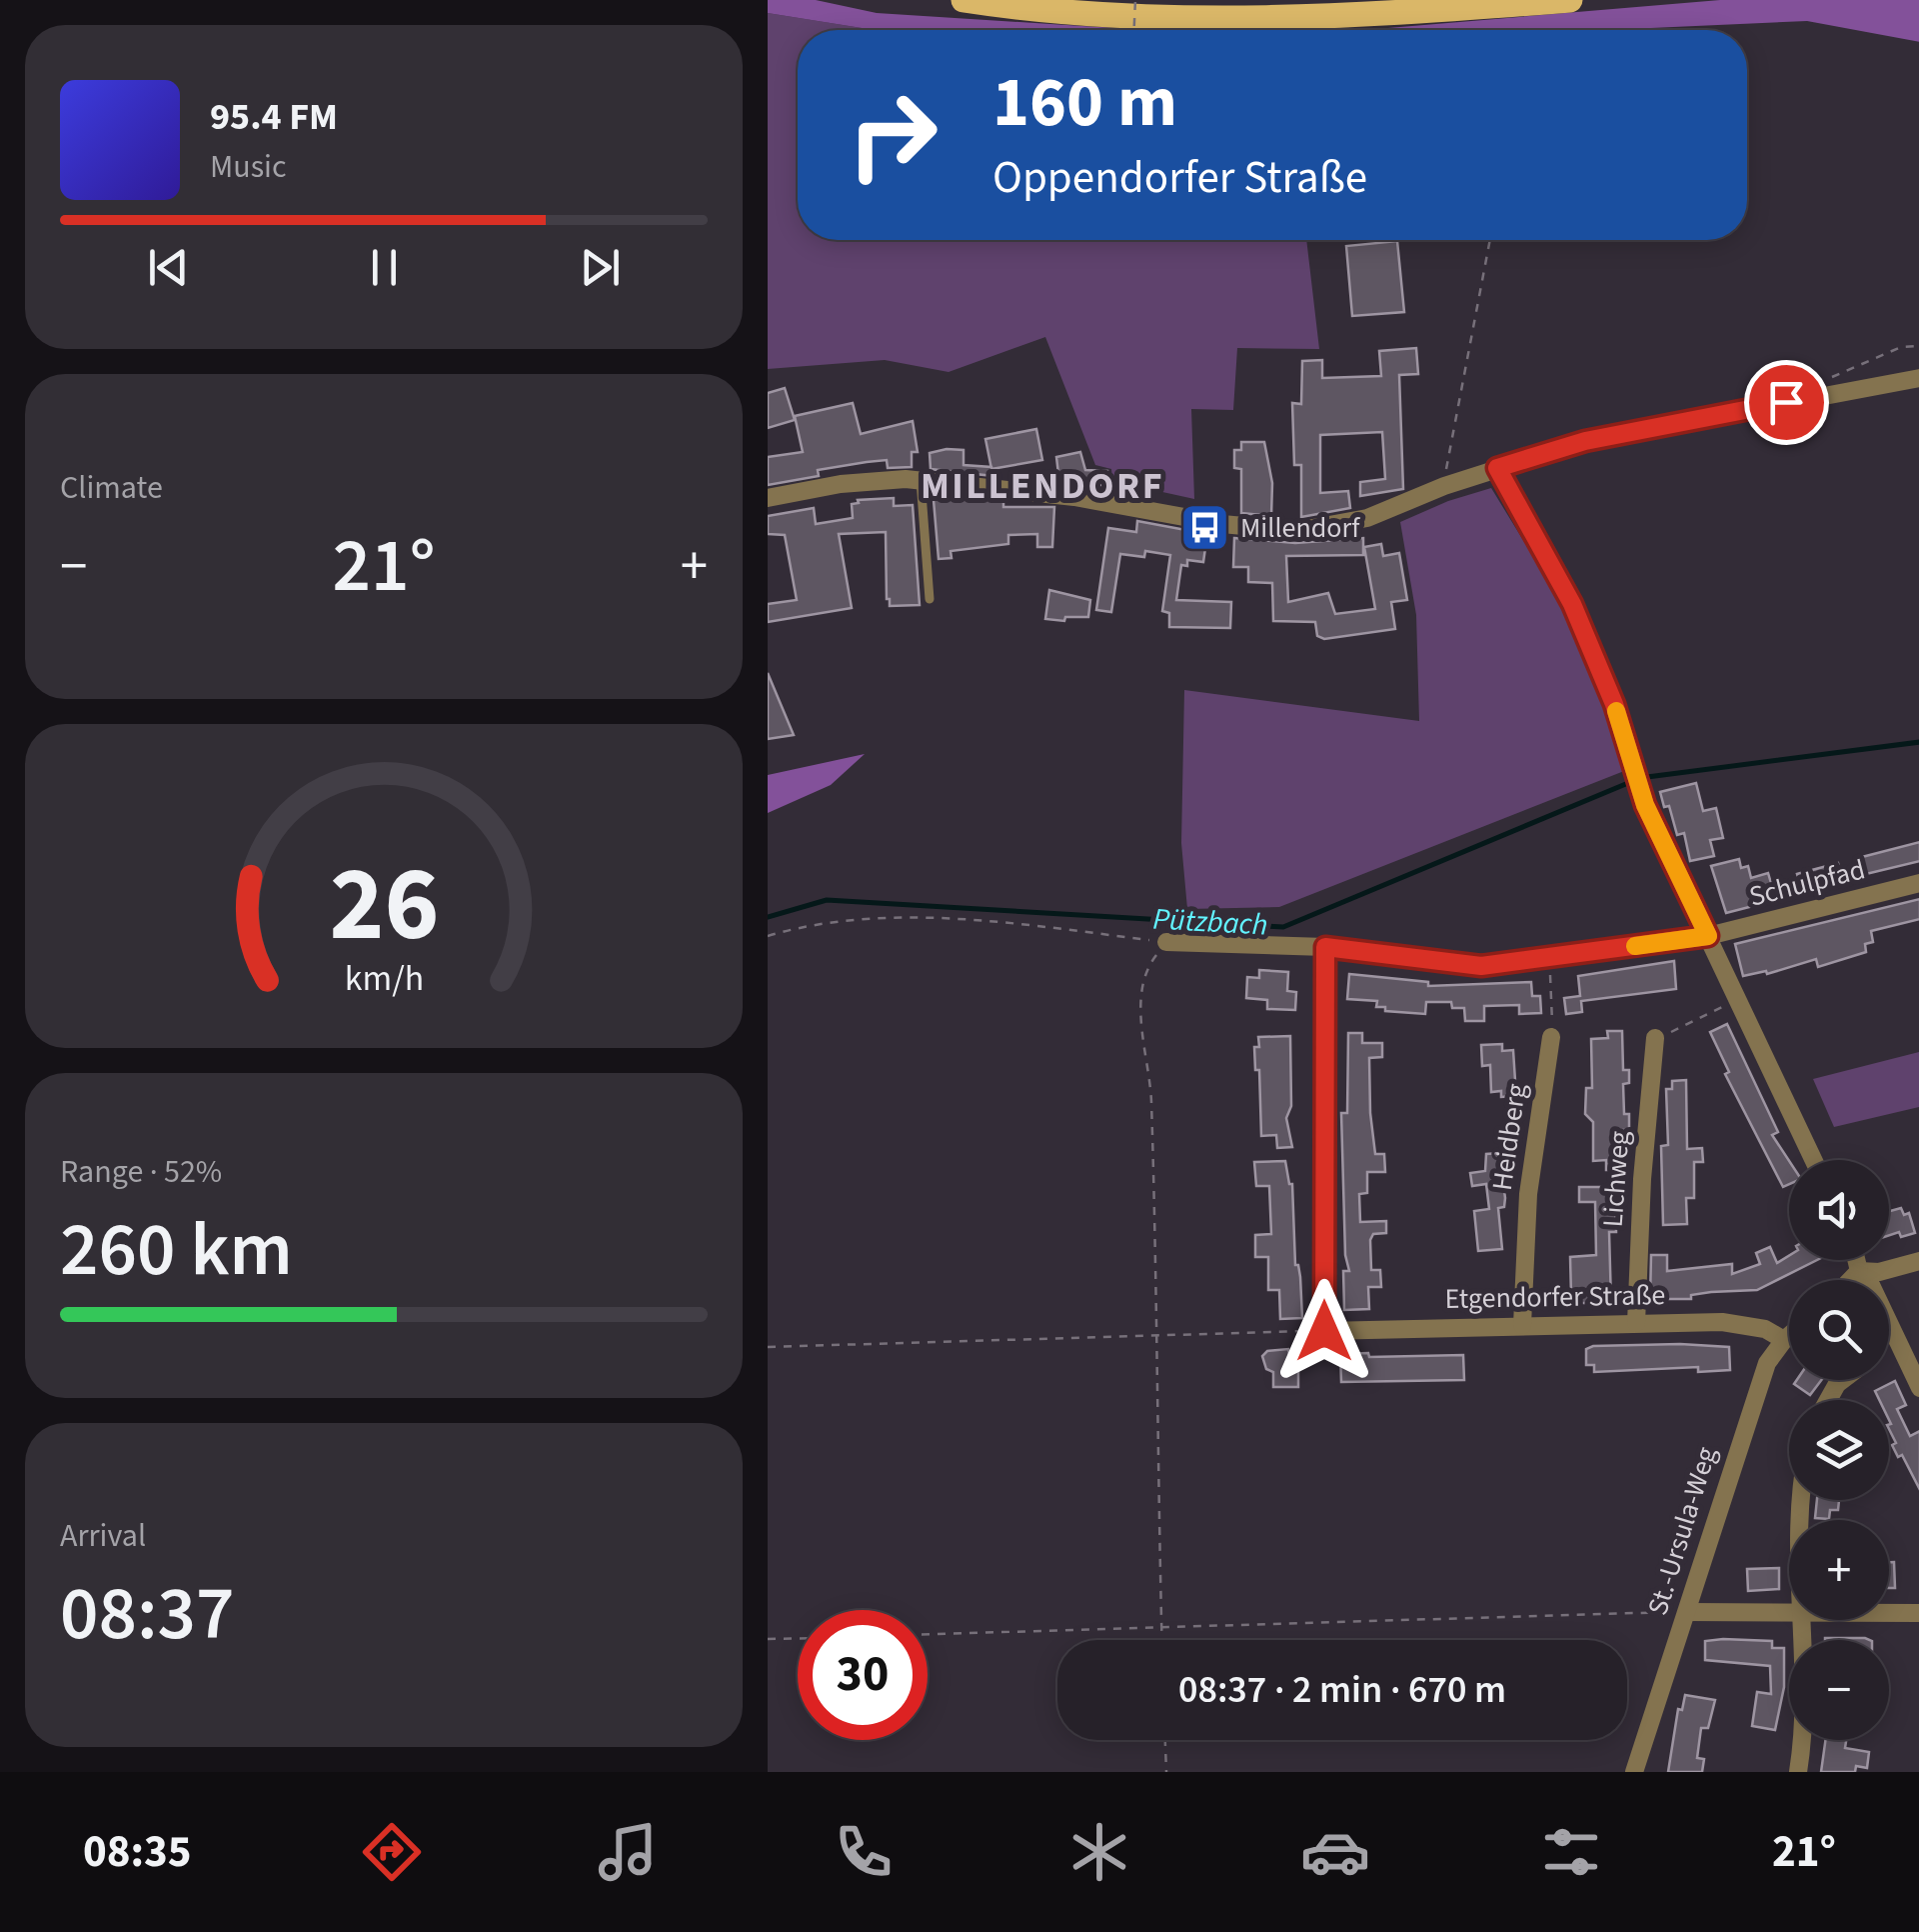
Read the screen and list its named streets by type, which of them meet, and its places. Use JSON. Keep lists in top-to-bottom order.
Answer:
{
  "streets": {
    "street": [
      "Schulpfad",
      "Heidberg",
      "Lichweg",
      "Etgendorfer Straße",
      "St.-Ursula-Weg"
    ]
  },
  "crossings": [
    ["Heidberg", "Etgendorfer Straße"],
    ["Lichweg", "Etgendorfer Straße"],
    ["Etgendorfer Straße", "St.-Ursula-Weg"]
  ],
  "districts": ["MILLENDORF"],
  "water": ["Pützbach"],
  "places": {
    "bus stop": ["Millendorf"]
  },
  "page": {
    "turn": ["160 m", "Oppendorfer Straße"],
    "song": ["95.4 FM", "Music"],
    "tile": [
      "Climate",
      ["Range · 52%", "260 km"],
      ["Arrival", "08:37"]
    ],
    "heat": ["−", "21°", "+"],
    "map_buttons": ["+", "−"],
    "limit": "30",
    "trip": "08:37 · 2 min · 670 m",
    "tabs": ["08:35", "21°"],
    "gauge": ["26", "km/h"]
  }
}
